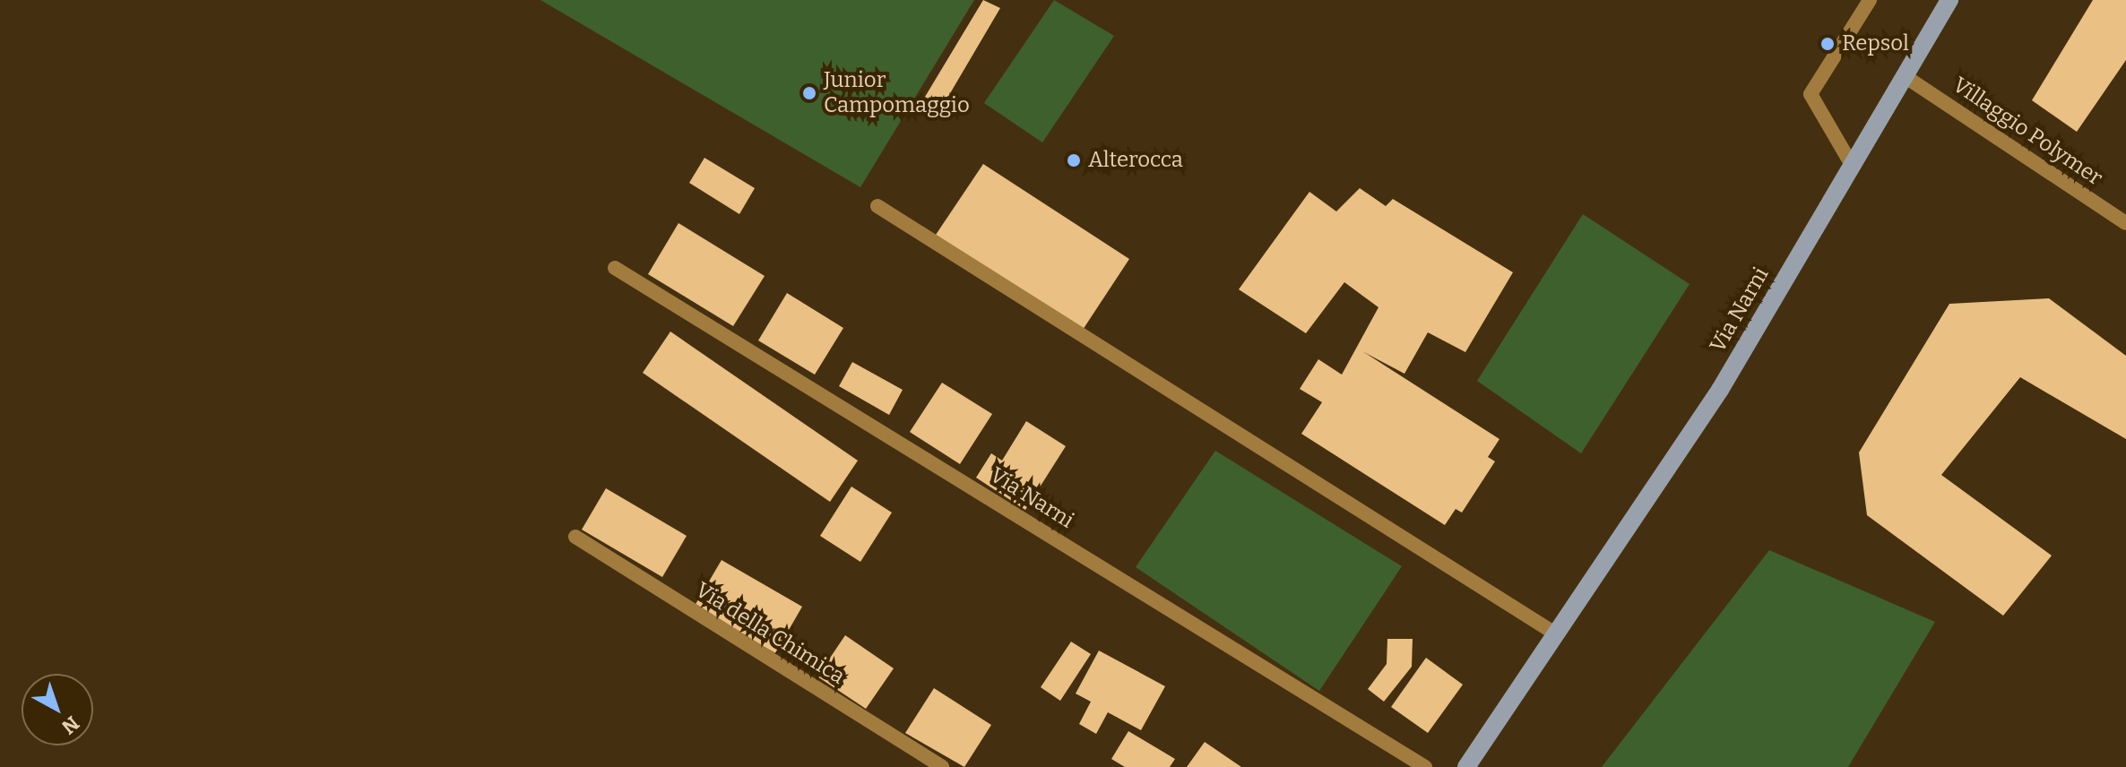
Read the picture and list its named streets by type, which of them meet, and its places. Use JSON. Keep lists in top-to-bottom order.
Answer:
{
  "streets": {
    "main road": ["Via Narni"],
    "street": ["Villaggio Polymer", "Via della Chimica"]
  },
  "crossings": [
    ["Villaggio Polymer", "Via Narni"]
  ],
  "places": ["Repsol", "Junior Campomaggio", "Alterocca"],
  "north": "bottom right"
}
